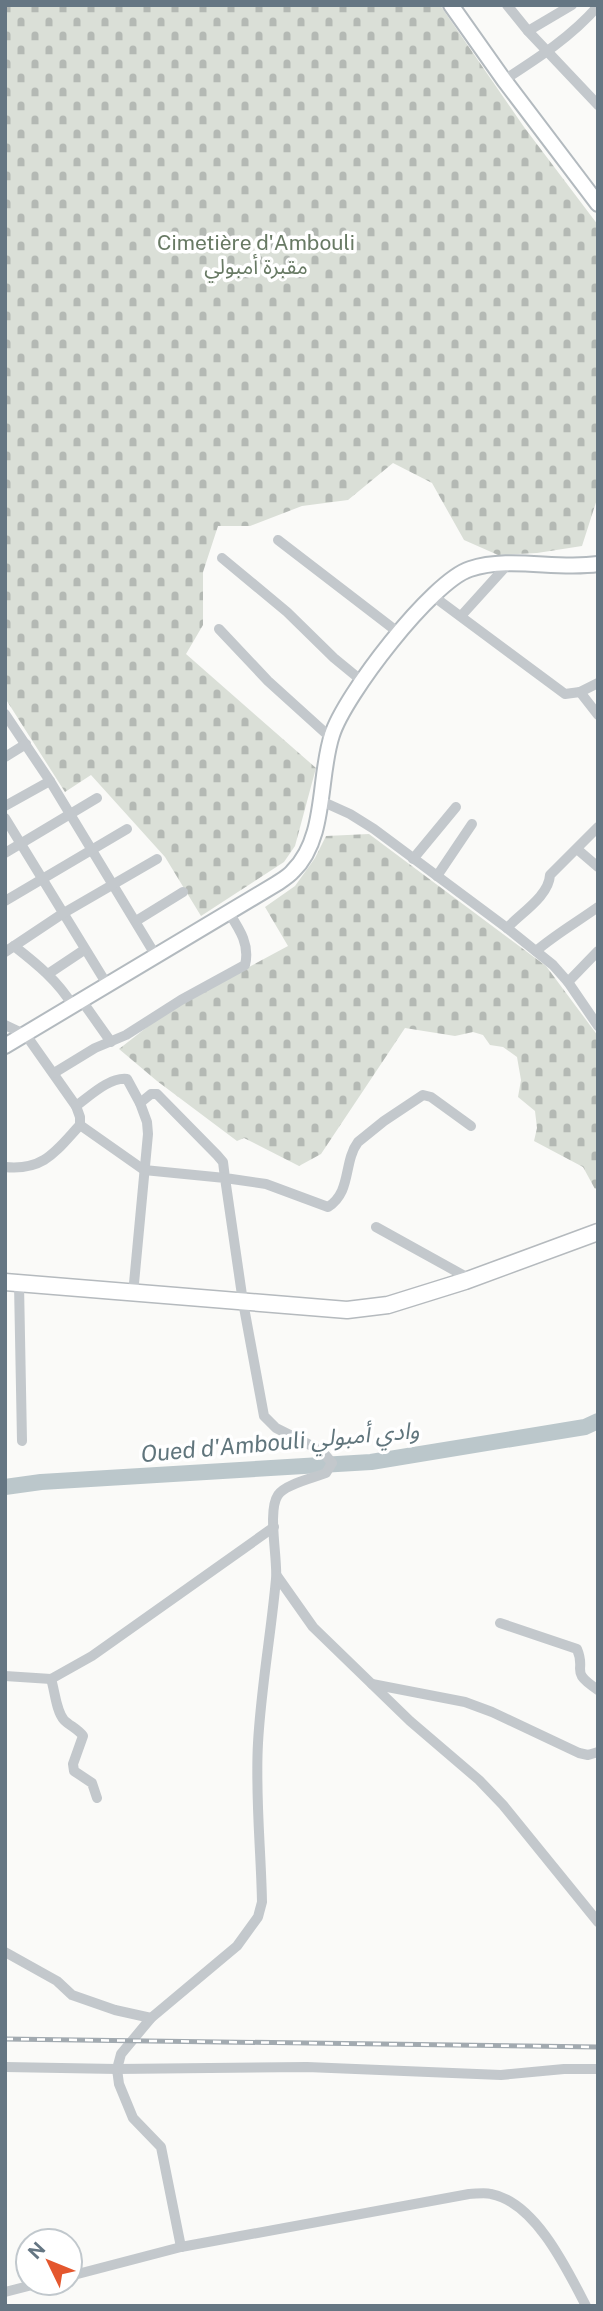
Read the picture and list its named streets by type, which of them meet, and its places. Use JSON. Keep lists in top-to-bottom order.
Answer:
{
  "water": ["Oued d'Ambouli وادي أمبولي"],
  "parks": ["Cimetière d'Ambouli مقبرة أمبولي"],
  "north": "top left"
}
